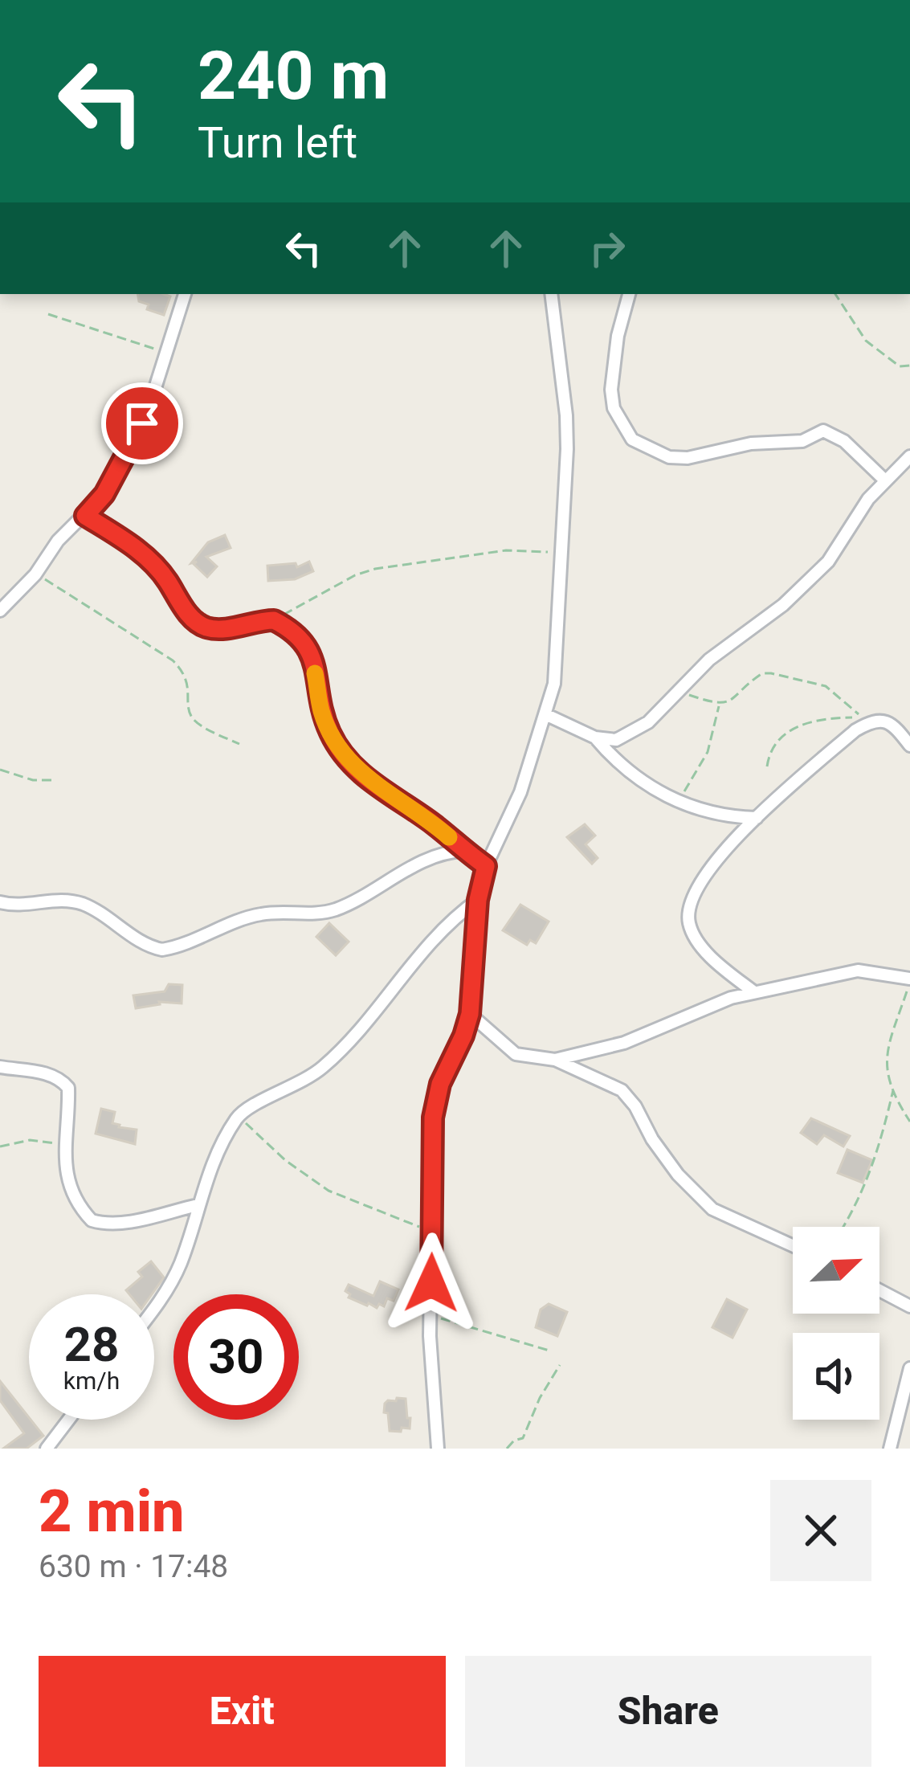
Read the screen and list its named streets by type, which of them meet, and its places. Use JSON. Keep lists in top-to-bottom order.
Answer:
{
  "north": "top right",
  "page": {
    "turn": ["240 m", "Turn left"],
    "speed": "28 km/h",
    "limit": "30",
    "heading": ["2 min", "630 m · 17:48"],
    "buttons": ["Exit", "Share"]
  }
}
